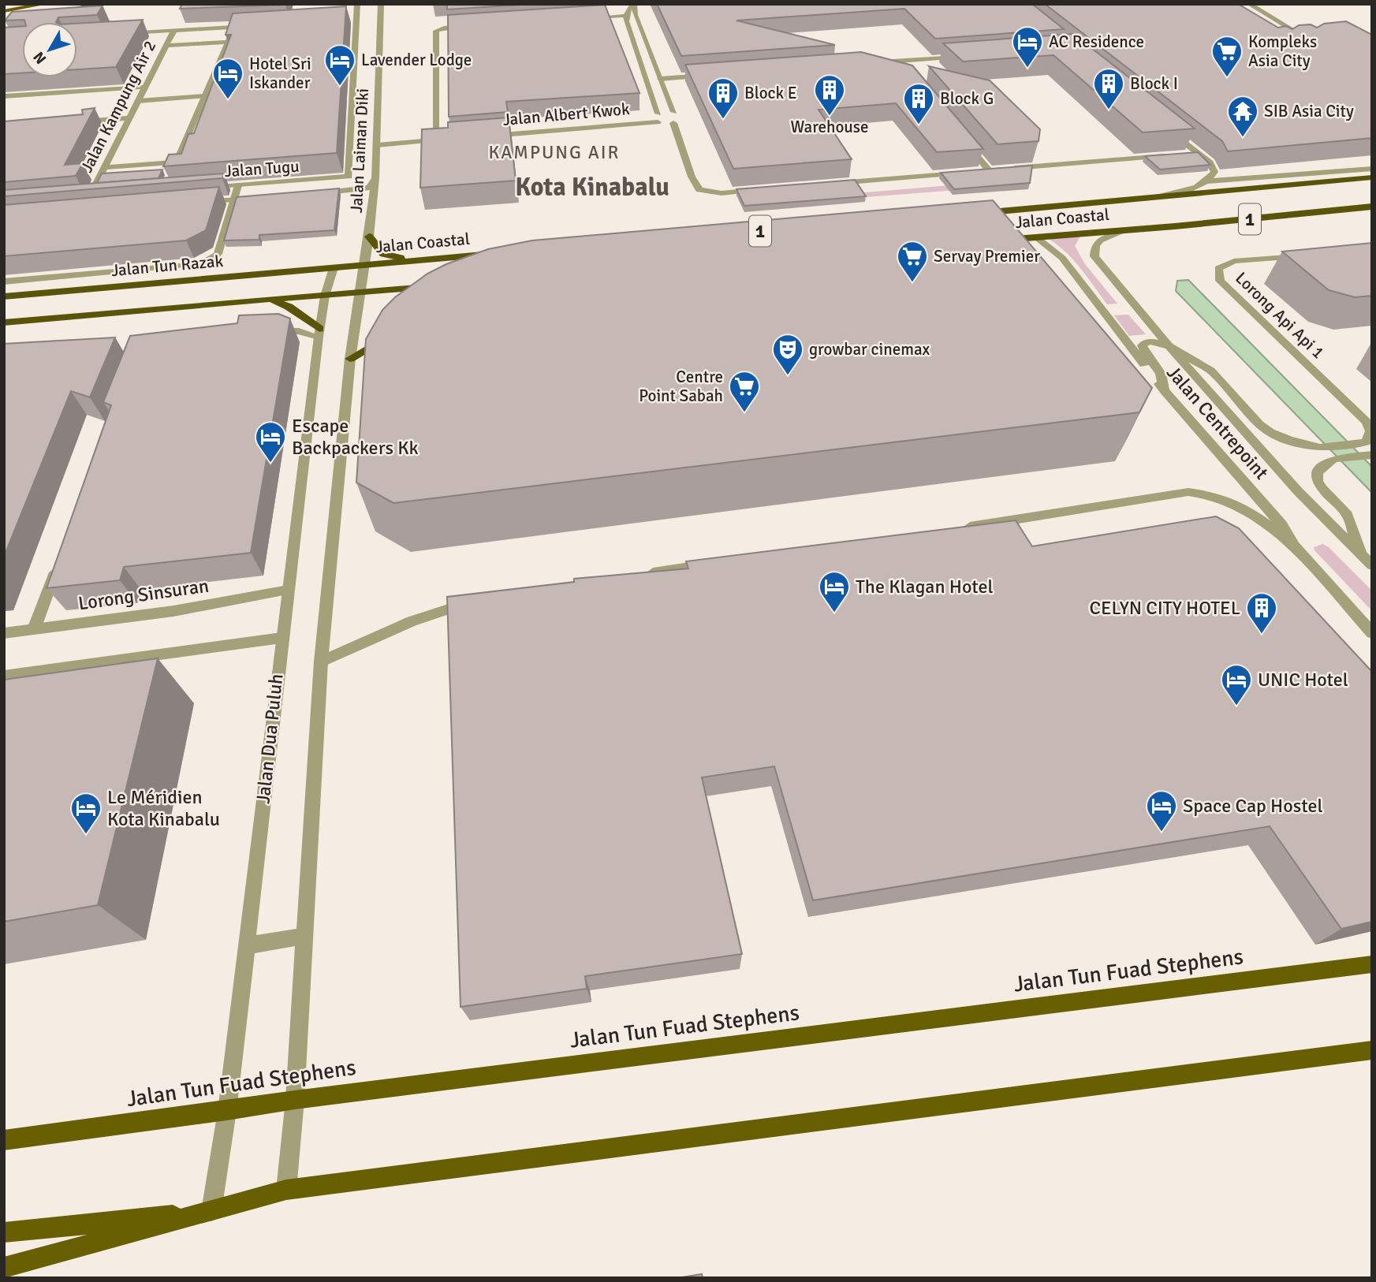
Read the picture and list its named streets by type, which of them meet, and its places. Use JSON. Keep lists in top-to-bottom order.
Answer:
{
  "streets": {
    "highway": ["Jalan Coastal", "1", "Jalan Tun Razak"],
    "main road": ["Jalan Tun Fuad Stephens"],
    "street": [
      "Jalan Kampung Air 2",
      "Jalan Albert Kwok",
      "Jalan Laiman Diki",
      "Jalan Tugu",
      "Lorong Api Api 1",
      "Jalan Centrepoint",
      "Lorong Sinsuran",
      "Jalan Dua Puluh"
    ]
  },
  "crossings": [
    ["Jalan Laiman Diki", "Jalan Tugu"],
    ["Jalan Laiman Diki", "Jalan Coastal"],
    ["Jalan Coastal", "Jalan Tun Razak"],
    ["Jalan Coastal", "Jalan Centrepoint"],
    ["Jalan Coastal", "Jalan Dua Puluh"],
    ["Jalan Tun Razak", "Jalan Dua Puluh"],
    ["Lorong Api Api 1", "Jalan Centrepoint"],
    ["Lorong Sinsuran", "Jalan Dua Puluh"],
    ["Jalan Dua Puluh", "Jalan Tun Fuad Stephens"]
  ],
  "districts": ["KAMPUNG AIR", "Kota Kinabalu"],
  "places": {
    "hotel": [
      "AC Residence",
      "Lavender Lodge",
      "Hotel Sri Iskander",
      "Escape Backpackers Kk",
      "The Klagan Hotel",
      "UNIC Hotel",
      "Space Cap Hostel",
      "Le Méridien Kota Kinabalu"
    ],
    "supermarket": ["Kompleks Asia City", "Servay Premier", "Centre Point Sabah"],
    "building": [
      "Block I",
      "Warehouse",
      "Block E",
      "Block G",
      "CELYN CITY HOTEL"
    ],
    "temple": ["SIB Asia City"],
    "theatre": ["growbar cinemax"]
  },
  "north": "bottom left"
}
